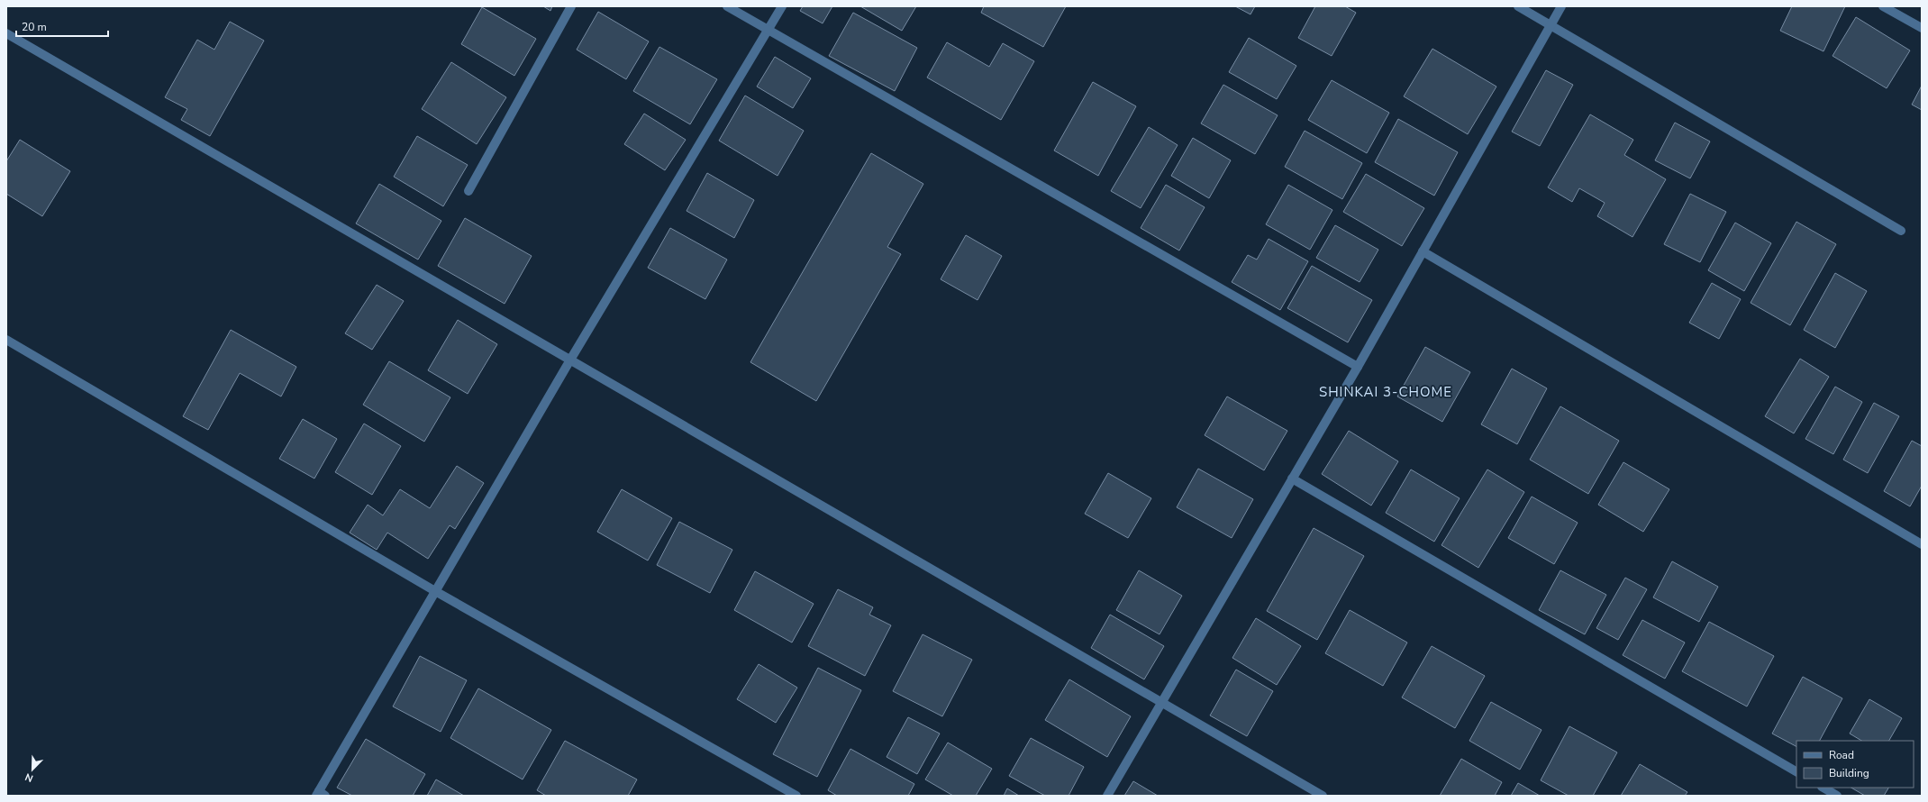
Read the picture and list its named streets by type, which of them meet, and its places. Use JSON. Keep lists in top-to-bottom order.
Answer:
{
  "districts": ["SHINKAI 3-CHOME"],
  "legend": ["Road", "Building"],
  "scale_bar": "20 m",
  "north": "bottom left"
}
